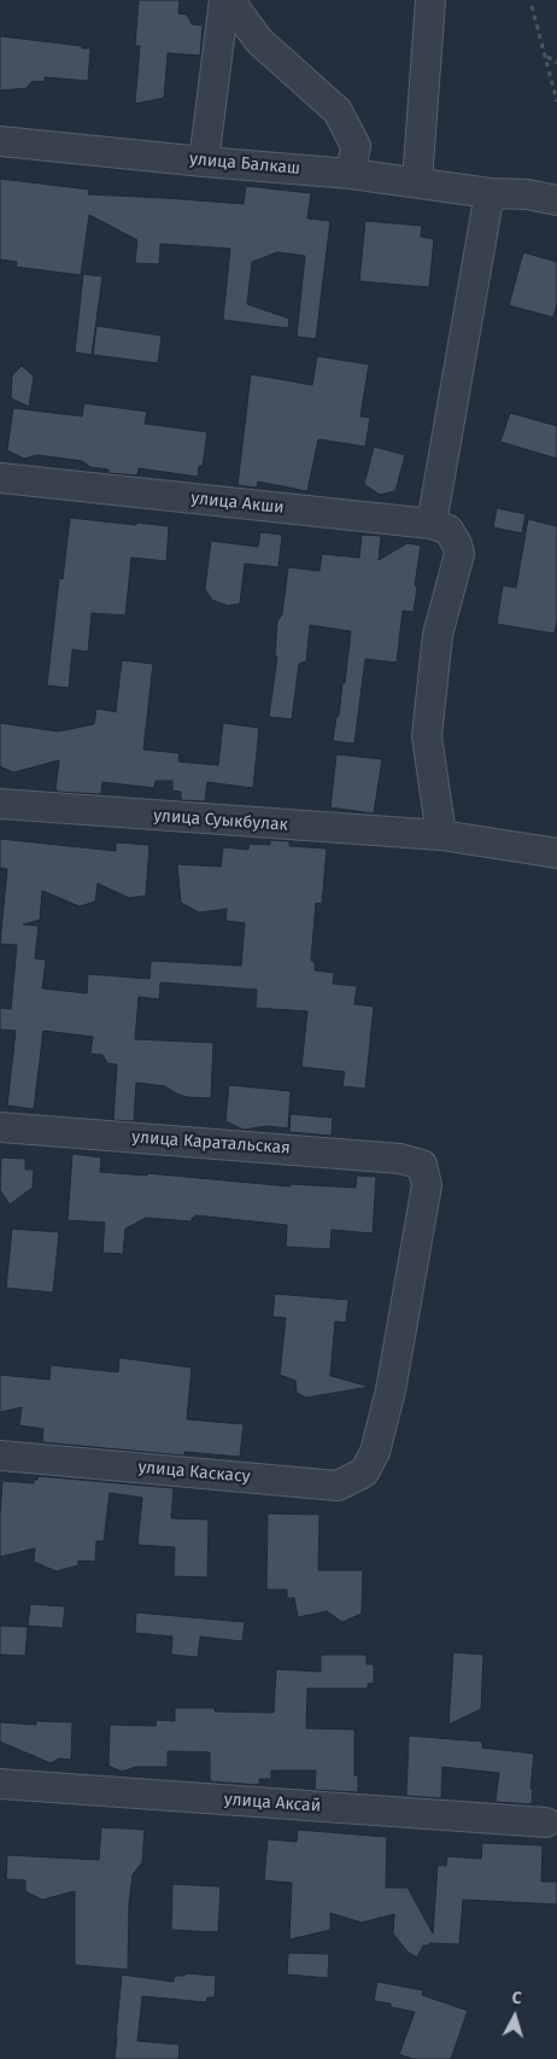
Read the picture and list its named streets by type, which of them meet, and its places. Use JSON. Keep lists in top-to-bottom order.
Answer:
{
  "streets": {
    "street": [
      "улица Балкаш",
      "улица Акши",
      "улица Суыкбулак",
      "улица Каратальская",
      "улица Каскасу",
      "улица Аксай"
    ]
  },
  "crossings": [
    ["улица Акши", "улица Суыкбулак"],
    ["улица Каратальская", "улица Каскасу"]
  ],
  "north": "top"
}
